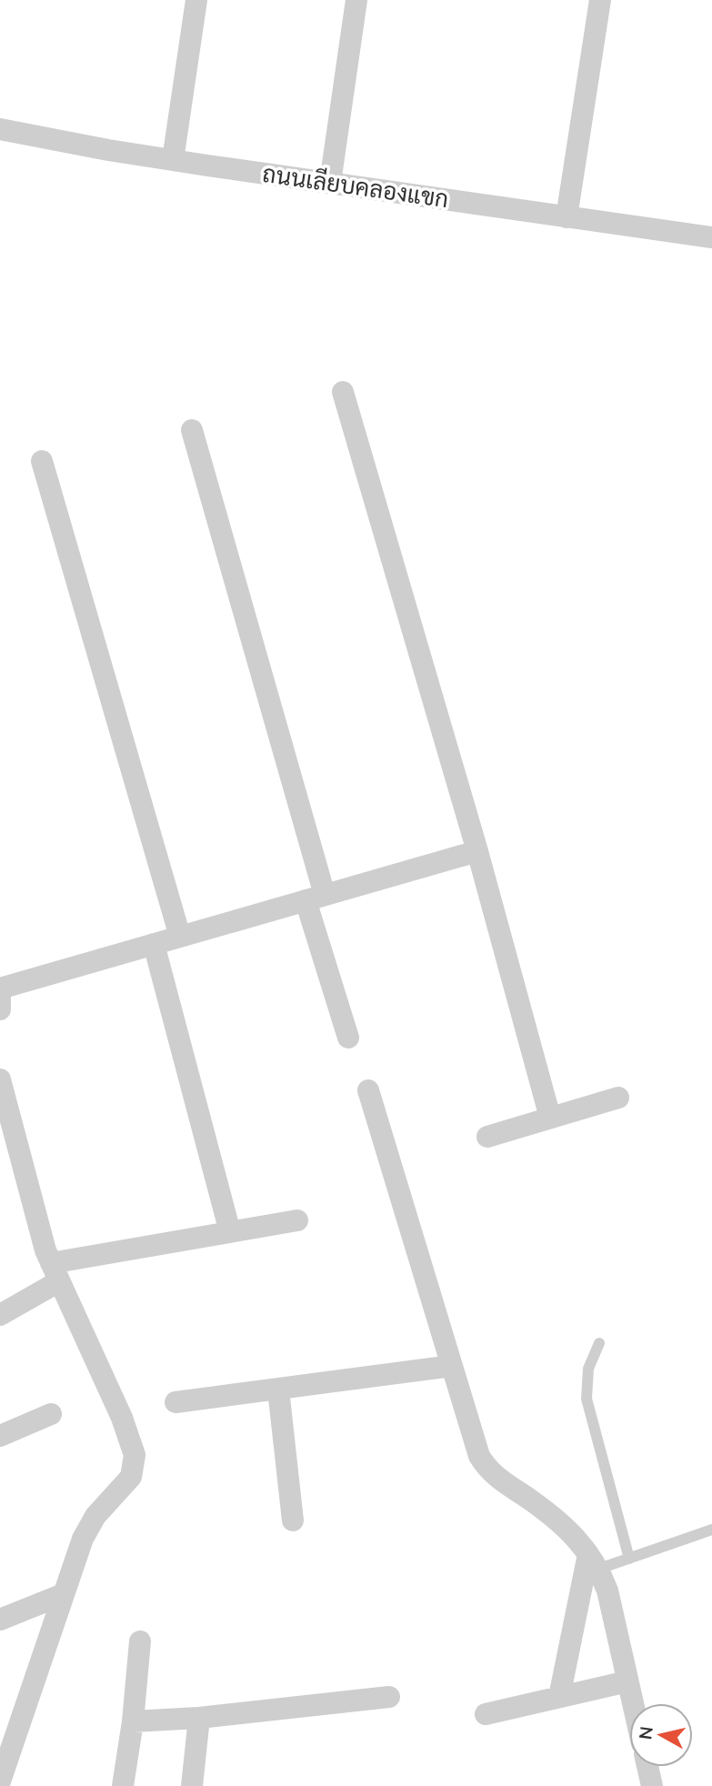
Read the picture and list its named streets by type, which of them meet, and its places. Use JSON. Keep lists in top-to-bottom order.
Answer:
{
  "streets": {
    "street": ["ถนนเลียบคลองแขก"]
  },
  "north": "left"
}
